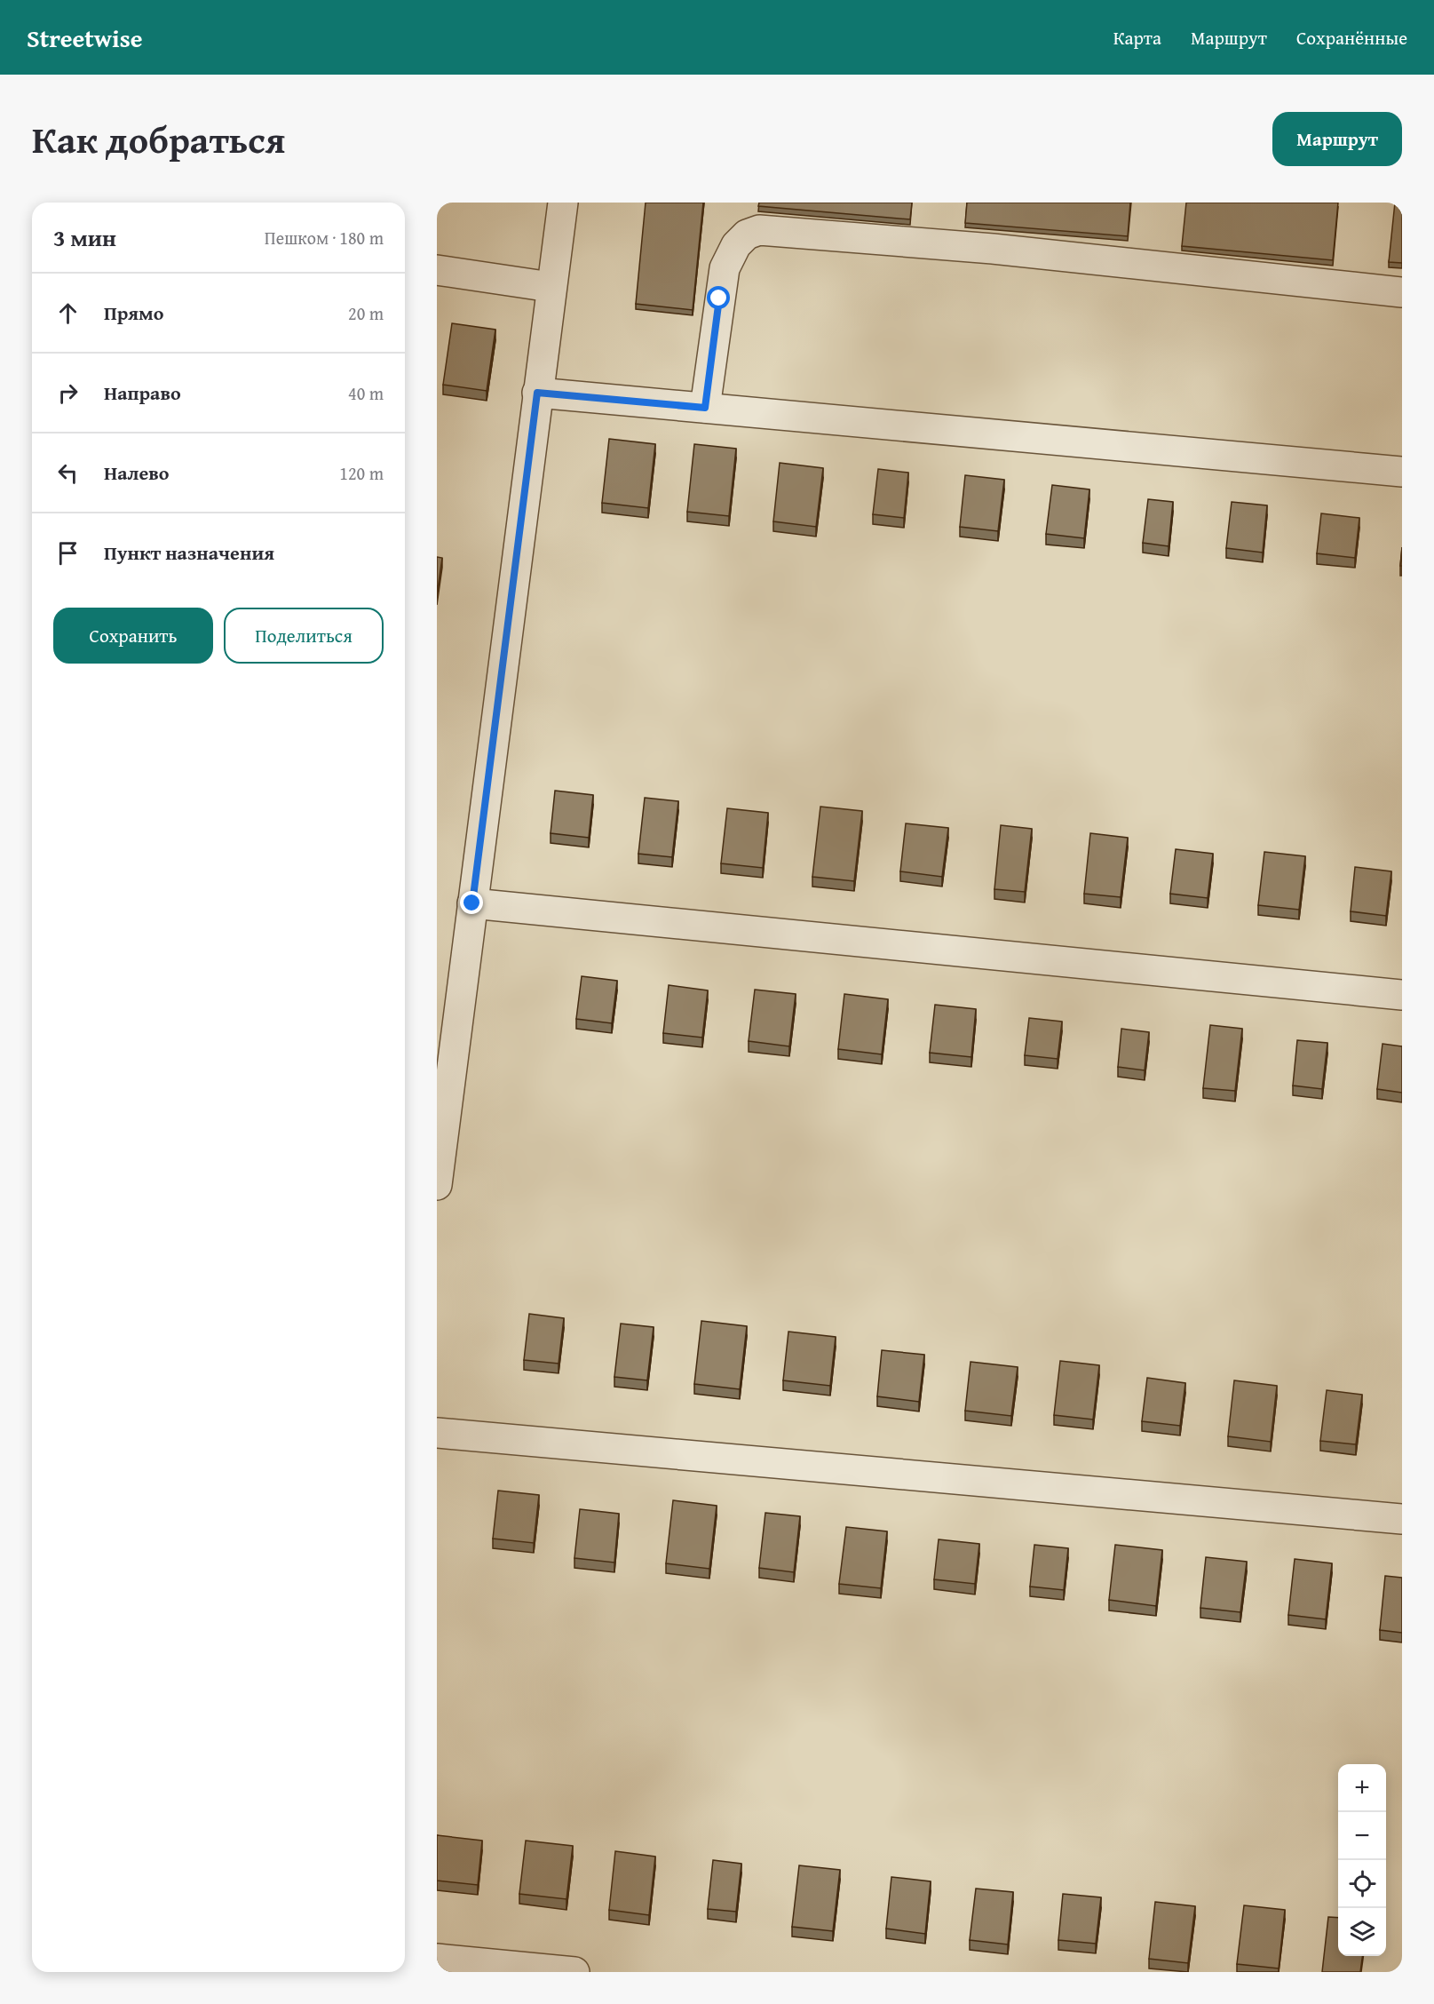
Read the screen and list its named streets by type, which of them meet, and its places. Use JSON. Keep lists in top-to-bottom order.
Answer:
{
  "page": {
    "header": "Streetwise",
    "nav": ["Карта", "Маршрут", "Сохранённые"],
    "title": "Как добраться",
    "buttons": [
      "Маршрут",
      ["Сохранить", "Поделиться"]
    ],
    "heading": ["3 мин", "Пешком · 180 m"],
    "list": [
      ["Прямо", "20 m"],
      ["Направо", "40 m"],
      ["Налево", "120 m"],
      "Пункт назначения"
    ],
    "map_buttons": ["+", "−"]
  }
}
